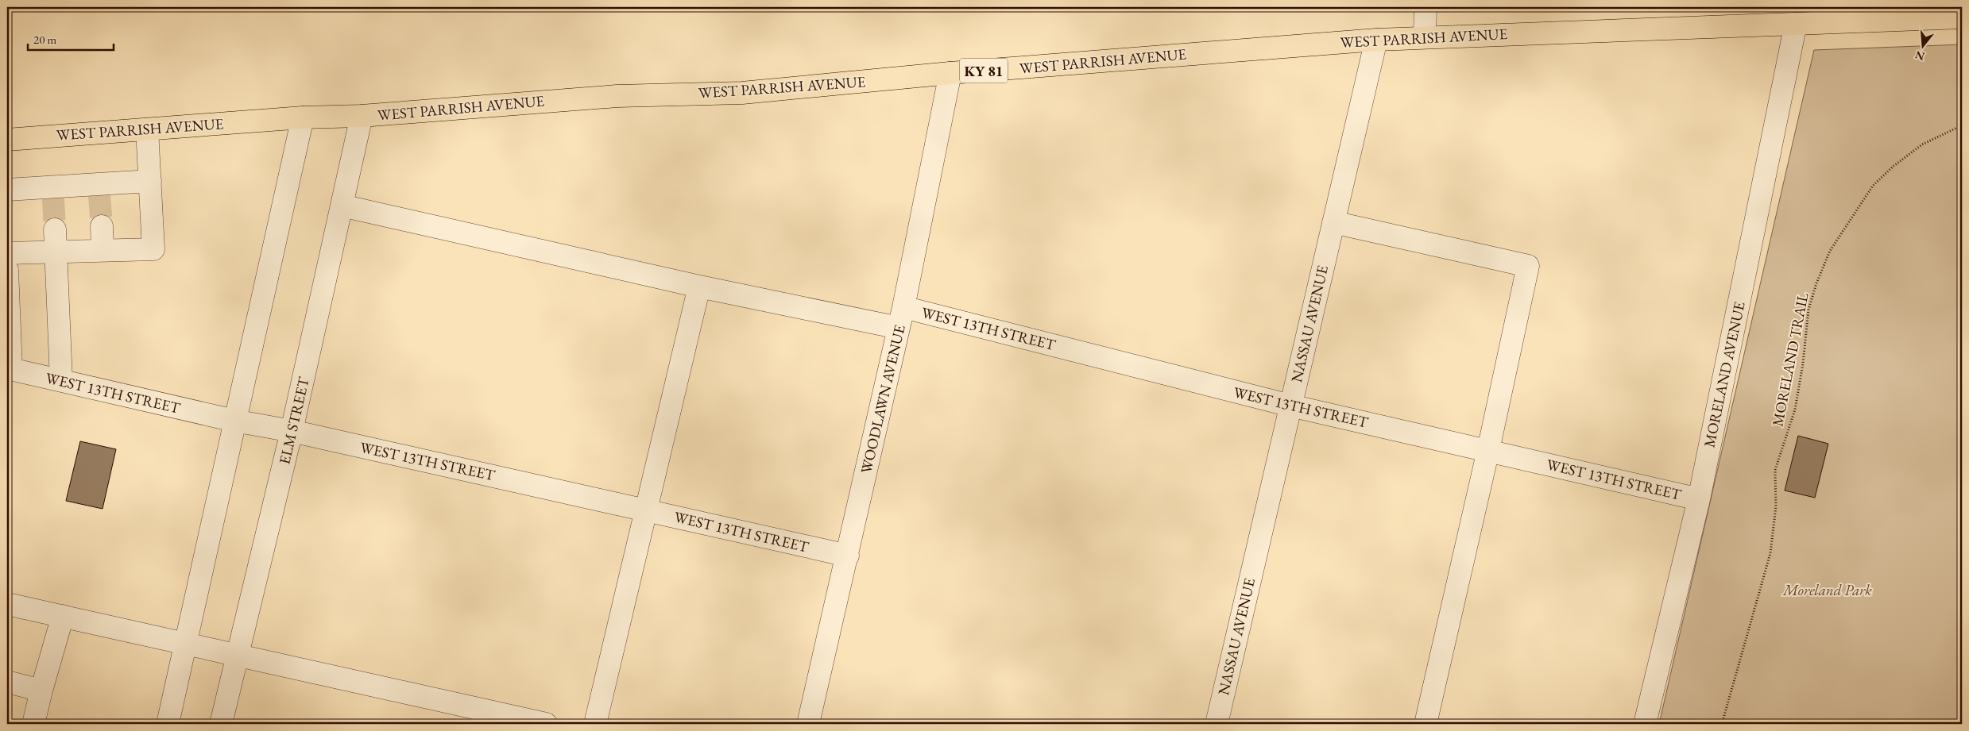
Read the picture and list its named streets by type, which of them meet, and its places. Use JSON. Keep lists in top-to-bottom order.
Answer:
{
  "streets": {
    "main road": ["WEST PARRISH AVENUE", "KY 81"],
    "street": [
      "NASSAU AVENUE",
      "WEST 13TH STREET",
      "MORELAND AVENUE",
      "WOODLAWN AVENUE",
      "ELM STREET"
    ],
    "path": ["MORELAND TRAIL"]
  },
  "crossings": [
    ["WEST PARRISH AVENUE", "NASSAU AVENUE"],
    ["WEST PARRISH AVENUE", "MORELAND AVENUE"],
    ["WEST PARRISH AVENUE", "WOODLAWN AVENUE"],
    ["WEST PARRISH AVENUE", "ELM STREET"],
    ["NASSAU AVENUE", "WEST 13TH STREET"],
    ["WEST 13TH STREET", "MORELAND AVENUE"],
    ["WEST 13TH STREET", "WOODLAWN AVENUE"],
    ["WEST 13TH STREET", "ELM STREET"]
  ],
  "parks": ["Moreland Park"],
  "scale_bar": "20 m",
  "north": "bottom"
}
